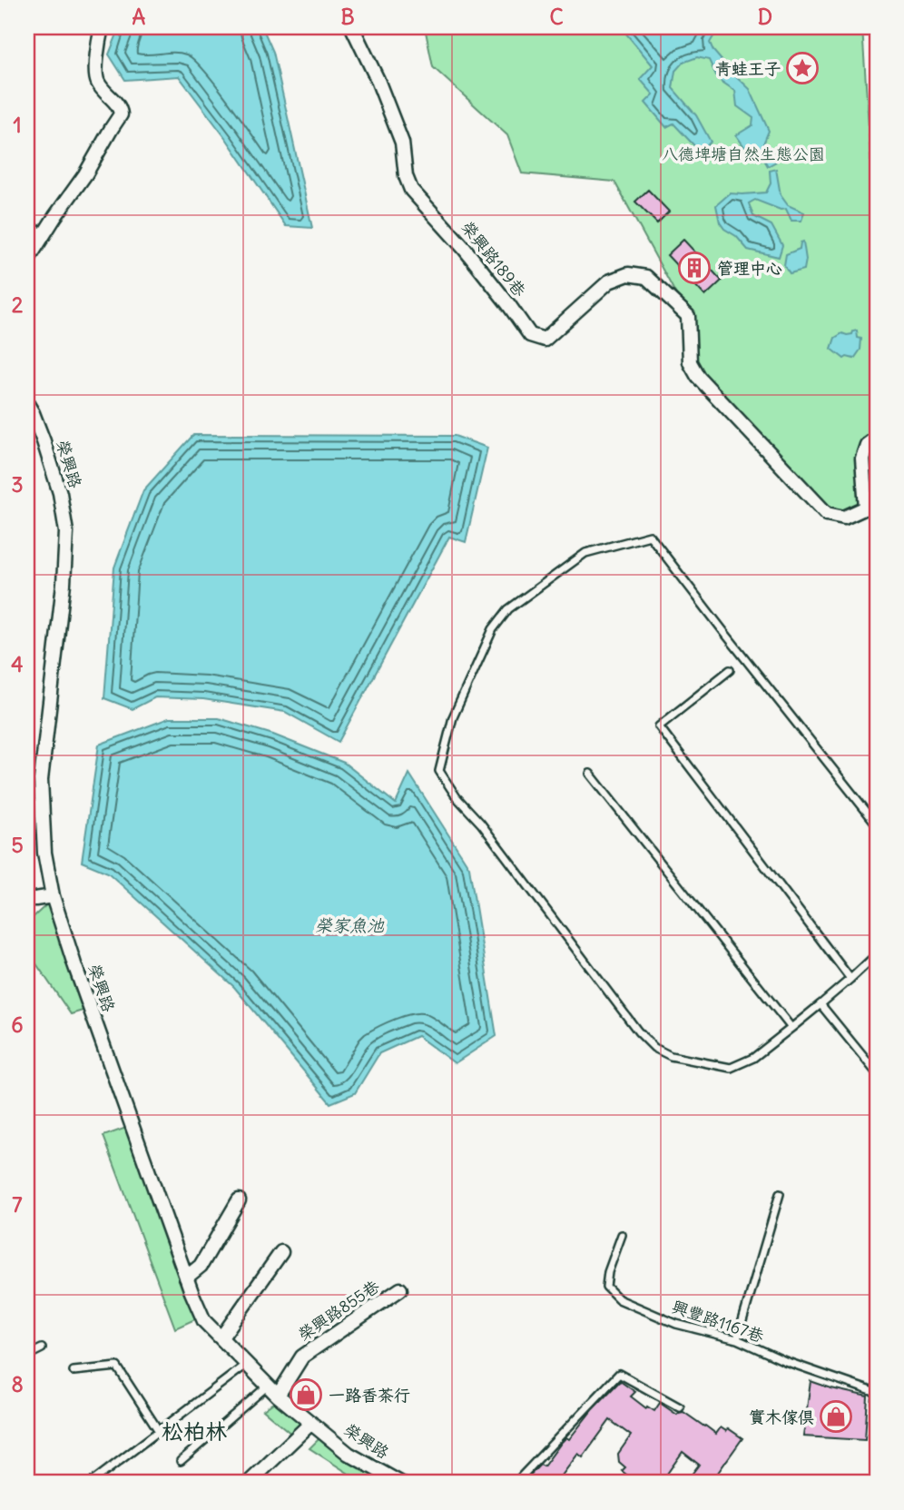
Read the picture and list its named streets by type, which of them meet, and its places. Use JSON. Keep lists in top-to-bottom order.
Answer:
{
  "streets": {
    "street": ["榮興路189巷", "榮興路", "榮興路855巷"],
    "lane": ["興豐路1167巷"]
  },
  "crossings": [
    ["榮興路", "榮興路855巷"]
  ],
  "districts": ["松柏林"],
  "water": ["榮家魚池"],
  "parks": ["八德埤塘自然生態公園"],
  "places": {
    "place": ["青蛙王子"],
    "building": ["管理中心"],
    "shop": ["一路香茶行", "實木傢俱"]
  },
  "grid": {
    "columns": [
      "A",
      "B",
      "C",
      "D"
    ],
    "rows": [
      "1",
      "2",
      "3",
      "4",
      "5",
      "6",
      "7",
      "8"
    ]
  }
}
